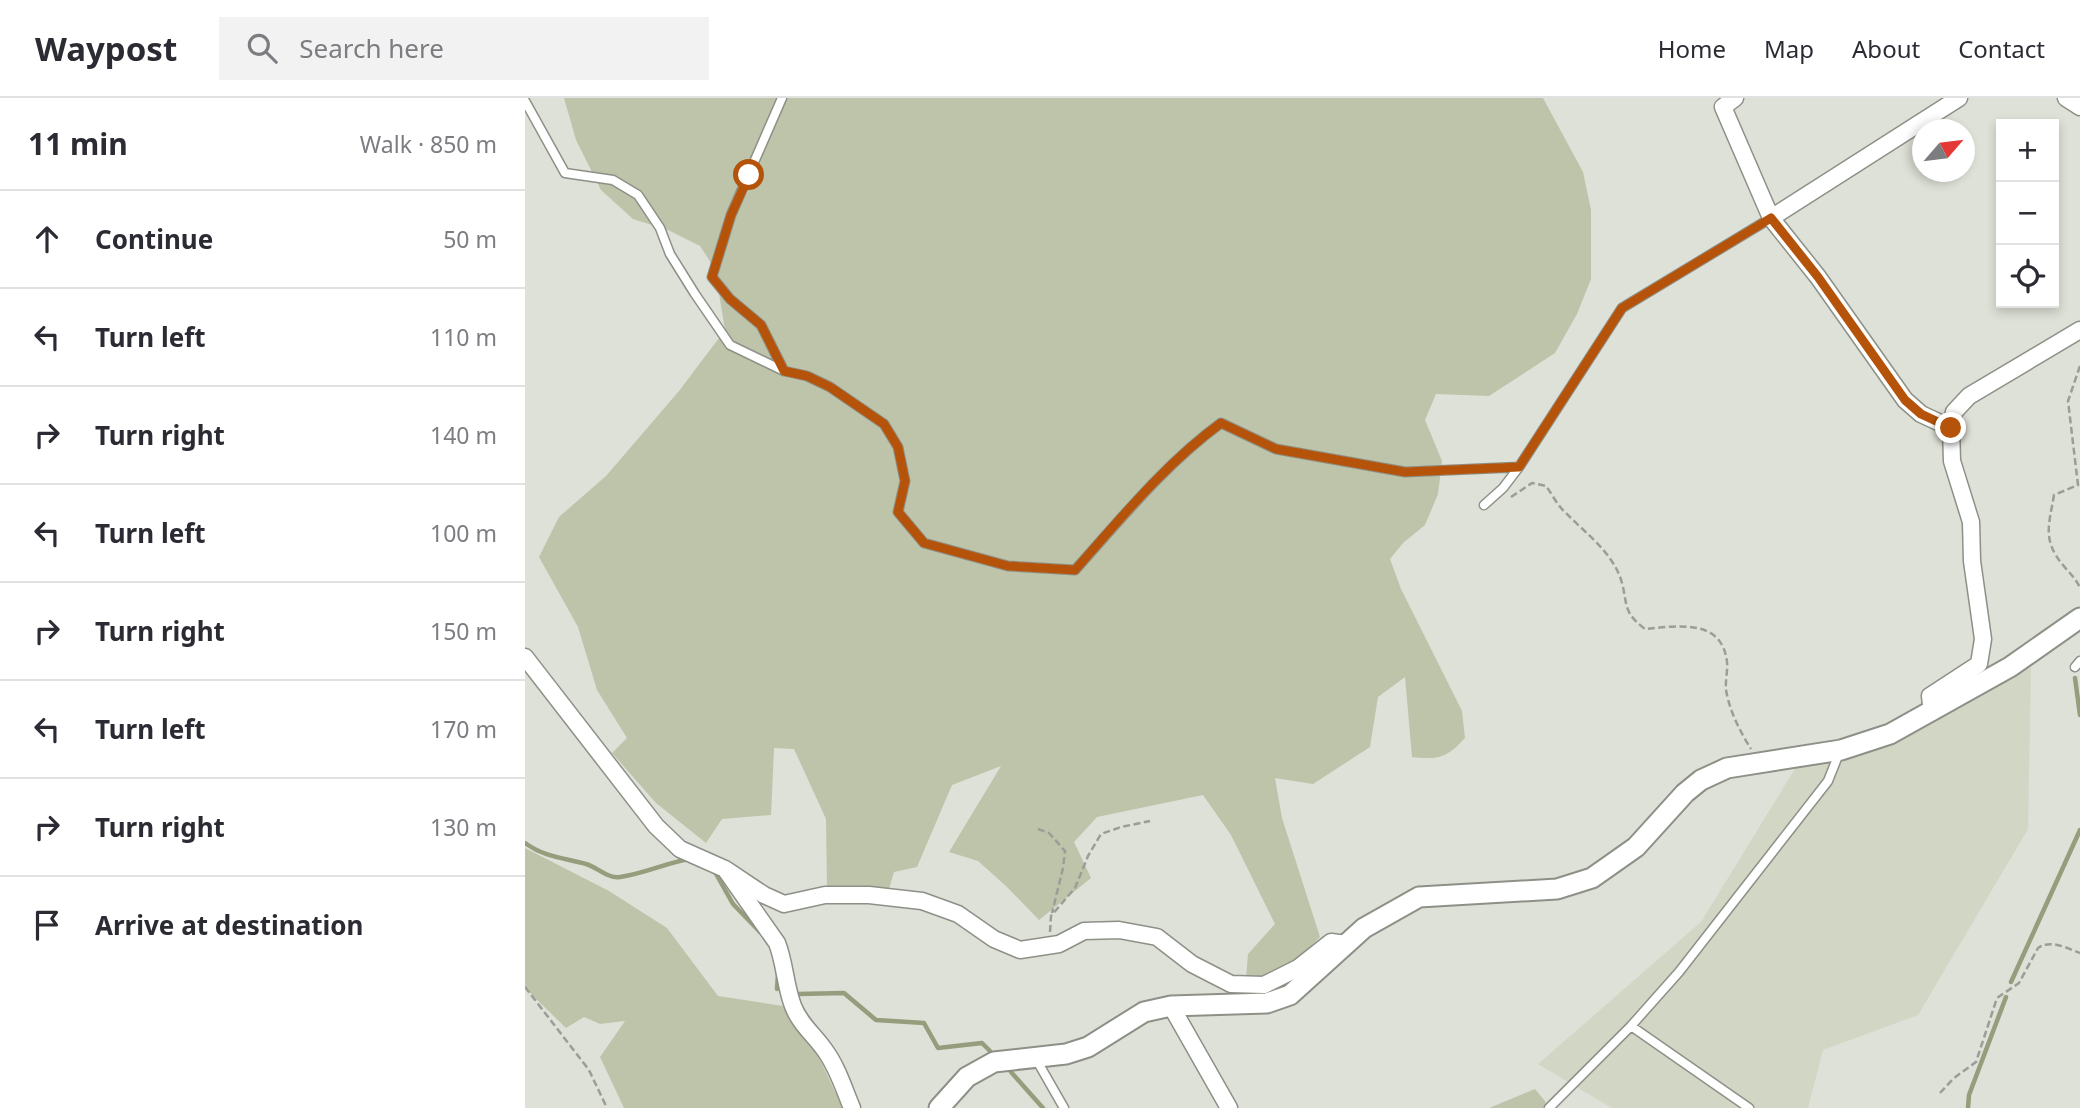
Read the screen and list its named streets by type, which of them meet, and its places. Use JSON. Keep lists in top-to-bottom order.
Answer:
{
  "north": "top right",
  "page": {
    "header": "Waypost",
    "search": "Search here",
    "nav": [
      "Home",
      "Map",
      "About",
      "Contact"
    ],
    "heading": ["11 min", "Walk · 850 m"],
    "map_buttons": ["+", "−"],
    "list": [
      ["Continue", "50 m"],
      ["Turn left", "110 m"],
      ["Turn right", "140 m"],
      ["Turn left", "100 m"],
      ["Turn right", "150 m"],
      ["Turn left", "170 m"],
      ["Turn right", "130 m"],
      "Arrive at destination"
    ]
  }
}
